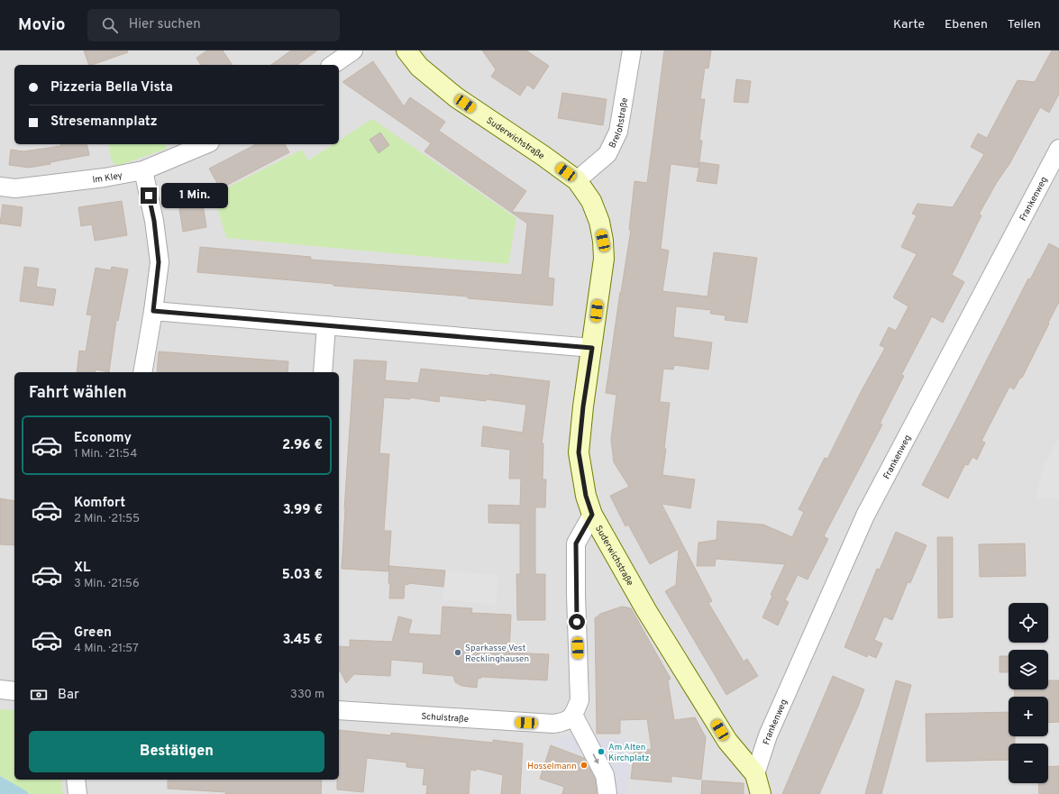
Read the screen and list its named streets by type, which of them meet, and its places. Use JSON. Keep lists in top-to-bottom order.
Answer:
{
  "streets": {
    "main road": ["Suderwichstraße"],
    "street": [
      "Brelohstraße",
      "Im Kley",
      "Frankenweg",
      "Schulstraße"
    ]
  },
  "crossings": [
    ["Brelohstraße", "Suderwichstraße"],
    ["Suderwichstraße", "Frankenweg"]
  ],
  "places": ["Sparkasse Vest Recklinghausen", "Am Alten Kirchplatz", "Hosselmann"],
  "page": {
    "header": "Movio",
    "search": "Hier suchen",
    "nav": ["Karte", "Ebenen", "Teilen"],
    "banner": ["Pizzeria Bella Vista", "Stresemannplatz"],
    "bubble": "1 Min.",
    "heading": "Fahrt wählen",
    "list": [
      {
        "name": "Economy",
        "note": "1 Min. · 21:54",
        "value": "2.96 €"
      },
      {
        "name": "Komfort",
        "note": "2 Min. · 21:55",
        "value": "3.99 €"
      },
      {
        "name": "XL",
        "note": "3 Min. · 21:56",
        "value": "5.03 €"
      },
      {
        "name": "Green",
        "note": "4 Min. · 21:57",
        "value": "3.45 €"
      }
    ],
    "map_buttons": ["+", "−"],
    "pay": ["Bar", "330 m"],
    "buttons": "Bestätigen"
  }
}
